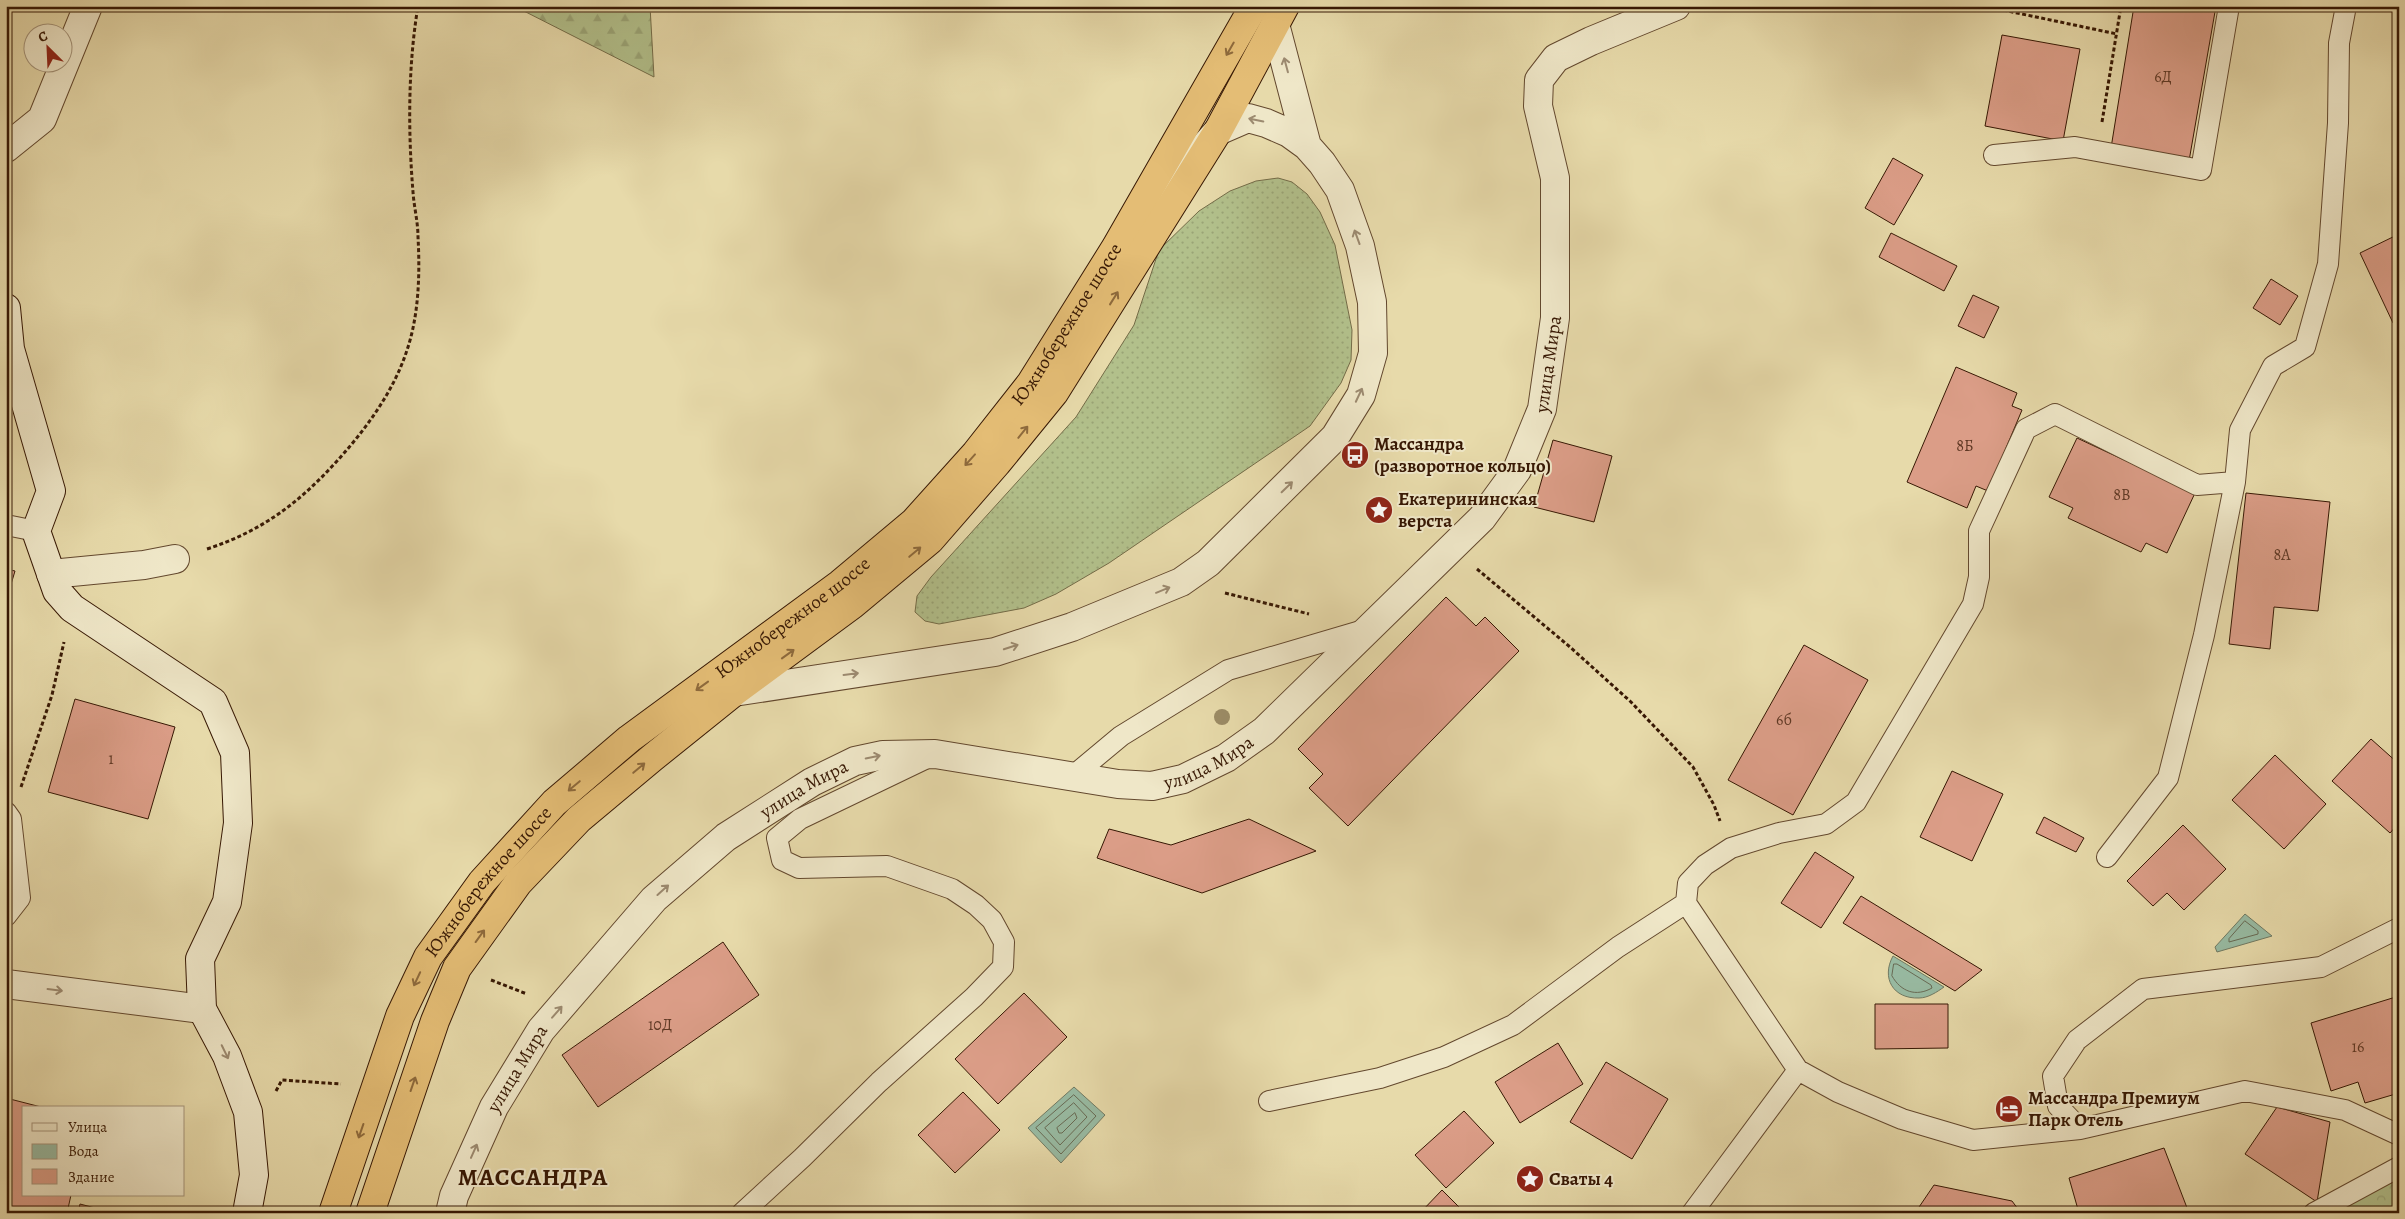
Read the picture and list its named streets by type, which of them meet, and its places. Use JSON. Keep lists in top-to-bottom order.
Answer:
{
  "streets": {
    "highway": ["Южнобережное шоссе"],
    "street": ["улица Мира"]
  },
  "districts": ["МАССАНДРА"],
  "places": {
    "bus stop": ["Массандра (разворотное кольцо)"],
    "place": ["Екатерининская верста", "Сваты 4"],
    "hotel": ["Массандра Премиум Парк Отель"]
  },
  "house_numbers": [
    "6Д",
    "8Б",
    "8В",
    "8А",
    "6б",
    "1",
    "10Д",
    "16"
  ],
  "legend": ["Улица", "Вода", "Здание"],
  "north": "top left"
}
